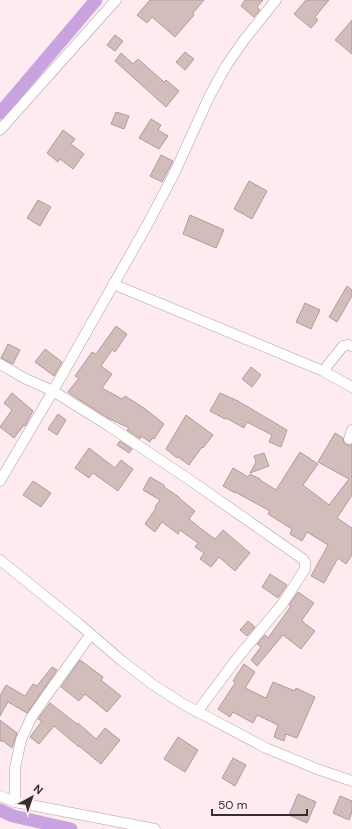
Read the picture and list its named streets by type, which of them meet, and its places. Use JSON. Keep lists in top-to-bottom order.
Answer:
{
  "scale_bar": "50 m",
  "north": "top right"
}
